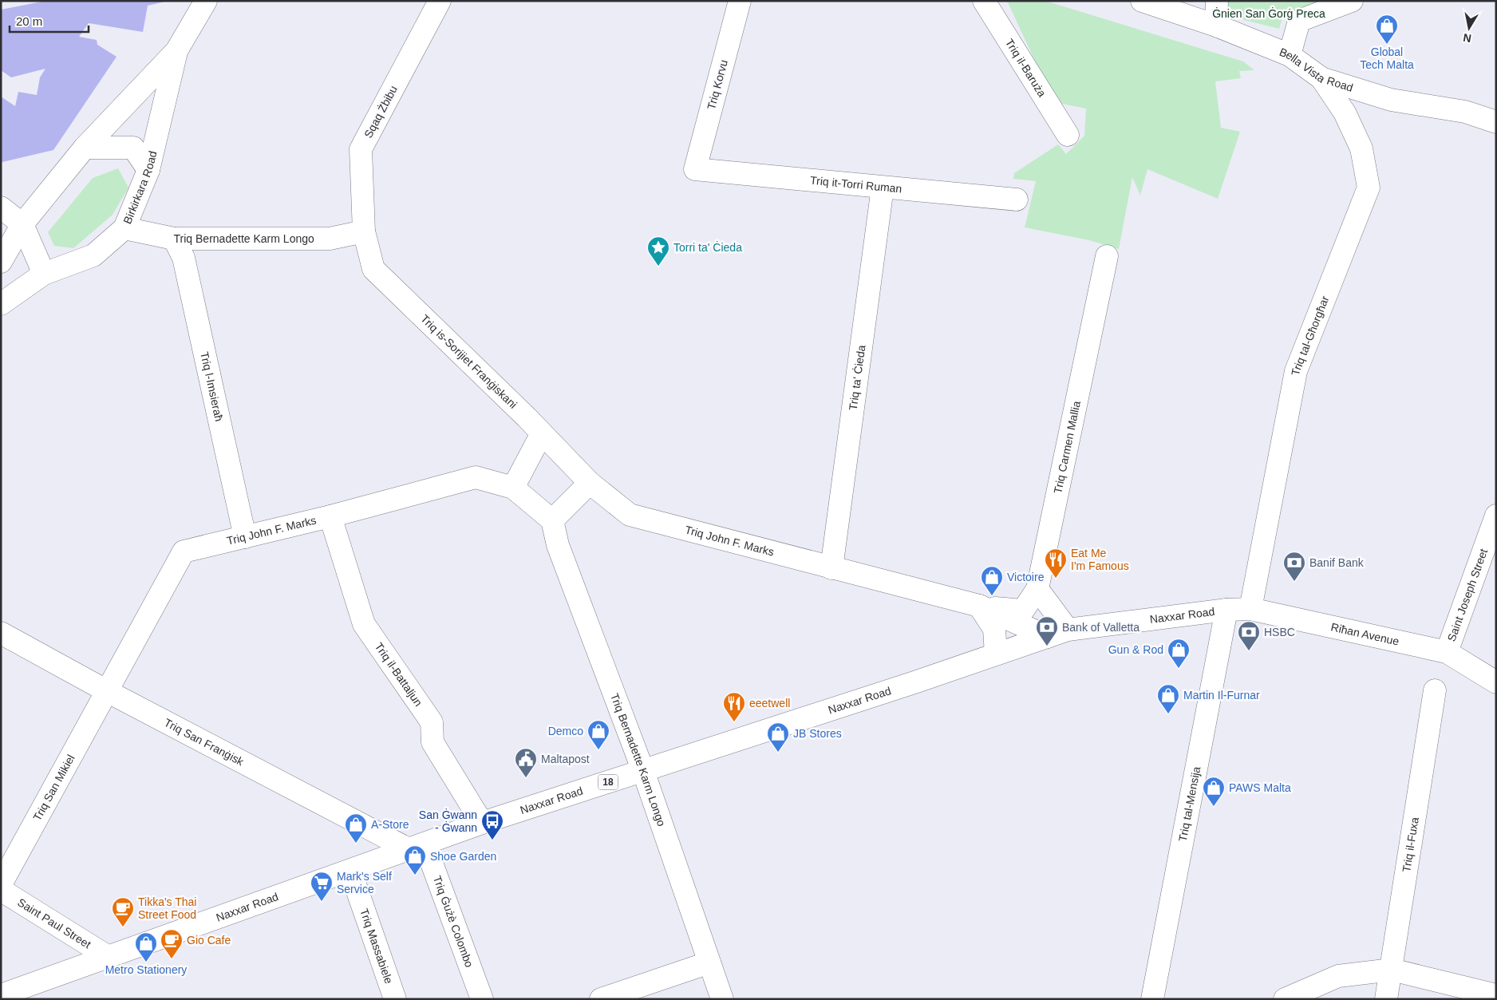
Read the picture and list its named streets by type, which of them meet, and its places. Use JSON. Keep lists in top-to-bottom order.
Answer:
{
  "streets": {
    "street": [
      "Triq il-Baruża",
      "Bella Vista Road",
      "Triq Korvu",
      "Sqaq Żbibu",
      "Triq it-Torri Ruman",
      "Birkirkara Road",
      "Triq Bernadette Karm Longo",
      "Triq tal-Għorgħar",
      "Triq is-Sorijiet Franġiskani",
      "Triq ta' Ċieda",
      "Triq l-Imsieraħ",
      "Triq Carmen Mallia",
      "Triq John F. Marks",
      "Saint Joseph Street",
      "Naxxar Road",
      "Riħan Avenue",
      "Triq il-Battaljun",
      "Triq San Franġisk",
      "18",
      "Triq San Mikiel",
      "Triq tal-Mensija",
      "Triq il-Fuxa",
      "Triq Ġużè Colombo",
      "Saint Paul Street",
      "Triq Massabiele"
    ]
  },
  "crossings": [
    ["Bella Vista Road", "Triq tal-Għorgħar"],
    ["Triq Korvu", "Triq it-Torri Ruman"],
    ["Sqaq Żbibu", "Triq Bernadette Karm Longo"],
    ["Sqaq Żbibu", "Triq is-Sorijiet Franġiskani"],
    ["Triq it-Torri Ruman", "Triq ta' Ċieda"],
    ["Birkirkara Road", "Triq Bernadette Karm Longo"],
    ["Triq Bernadette Karm Longo", "Triq is-Sorijiet Franġiskani"],
    ["Triq Bernadette Karm Longo", "Triq l-Imsieraħ"],
    ["Triq Bernadette Karm Longo", "Triq John F. Marks"],
    ["Triq Bernadette Karm Longo", "Naxxar Road"],
    ["Triq tal-Għorgħar", "Riħan Avenue"],
    ["Triq is-Sorijiet Franġiskani", "Triq John F. Marks"],
    ["Triq ta' Ċieda", "Triq John F. Marks"],
    ["Triq l-Imsieraħ", "Triq John F. Marks"],
    ["Triq Carmen Mallia", "Triq John F. Marks"],
    ["Triq John F. Marks", "Naxxar Road"],
    ["Triq John F. Marks", "Triq il-Battaljun"],
    ["Triq John F. Marks", "Triq San Franġisk"],
    ["Triq John F. Marks", "Triq San Mikiel"],
    ["Saint Joseph Street", "Riħan Avenue"],
    ["Naxxar Road", "Riħan Avenue"],
    ["Naxxar Road", "Triq il-Battaljun"],
    ["Naxxar Road", "Triq San Franġisk"],
    ["Naxxar Road", "Triq tal-Mensija"],
    ["Naxxar Road", "Triq Ġużè Colombo"],
    ["Naxxar Road", "Saint Paul Street"],
    ["Naxxar Road", "Triq Massabiele"],
    ["Riħan Avenue", "Triq tal-Mensija"],
    ["Triq San Franġisk", "Triq San Mikiel"],
    ["Triq San Franġisk", "Triq Ġużè Colombo"]
  ],
  "parks": ["Ġnien San Ġorġ Preca"],
  "places": {
    "shop": [
      "Global Tech Malta",
      "Victoire",
      "Gun & Rod",
      "Martin Il-Furnar",
      "Demco",
      "JB Stores",
      "PAWS Malta",
      "A-Store",
      "Shoe Garden",
      "Metro Stationery"
    ],
    "place": ["Torri ta' Ċieda"],
    "restaurant": ["Eat Me I'm Famous", "eeetwell"],
    "bank": ["Banif Bank", "Bank of Valletta", "HSBC"],
    "public building": ["Maltapost"],
    "bus stop": ["San Ġwann - Ġwann"],
    "supermarket": ["Mark's Self Service"],
    "cafe": ["Tikka's Thai Street Food", "Gio Cafe"]
  },
  "scale_bar": "20 m",
  "north": "bottom"
}
